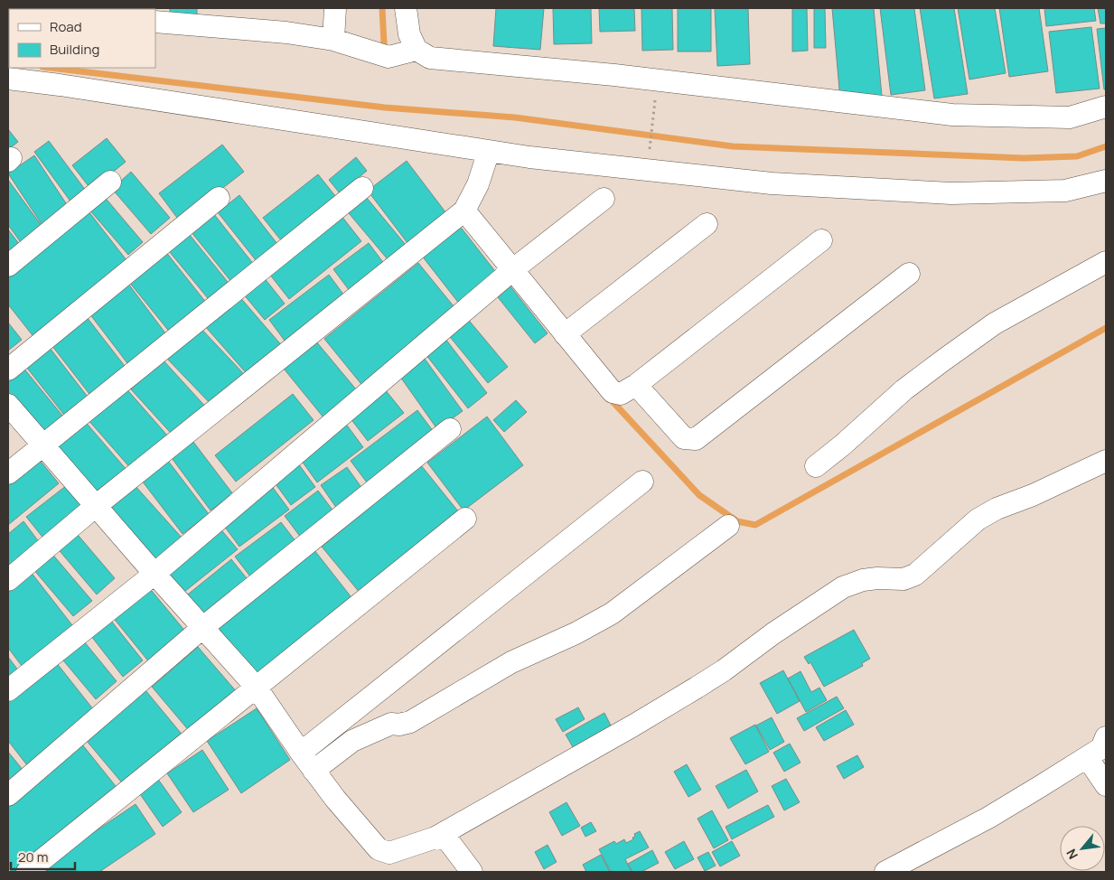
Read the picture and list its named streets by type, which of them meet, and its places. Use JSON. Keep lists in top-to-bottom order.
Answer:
{
  "legend": ["Road", "Building"],
  "scale_bar": "20 m",
  "north": "bottom left"
}
